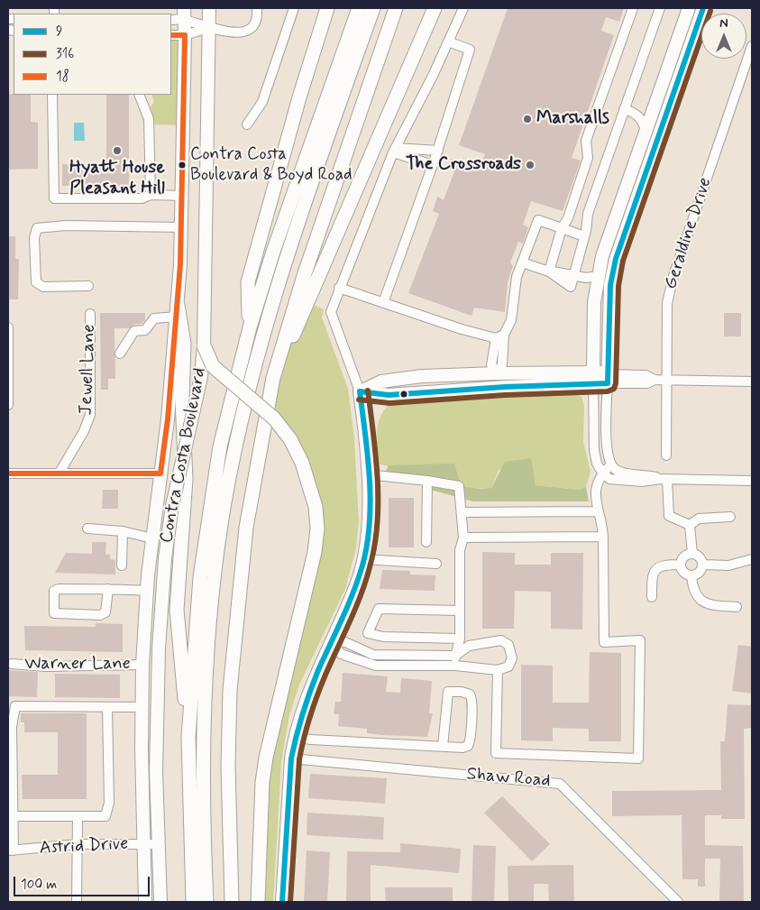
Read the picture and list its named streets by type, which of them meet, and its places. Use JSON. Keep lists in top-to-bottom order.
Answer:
{
  "streets": {
    "main road": ["Contra Costa Boulevard"],
    "street": [
      "Geraldine Drive",
      "Jewell Lane",
      "Warner Lane",
      "Shaw Road",
      "Astrid Drive"
    ]
  },
  "crossings": [
    ["Contra Costa Boulevard", "Warner Lane"],
    ["Contra Costa Boulevard", "Astrid Drive"]
  ],
  "places": [
    "Marshalls",
    "Hyatt House Pleasant Hill",
    "Contra Costa Boulevard & Boyd Road",
    "The Crossroads"
  ],
  "lines": ["transit line 9", "transit line 316", "transit line 18"],
  "legend": ["9", "316", "18"],
  "scale_bar": "100 m",
  "north": "top"
}
